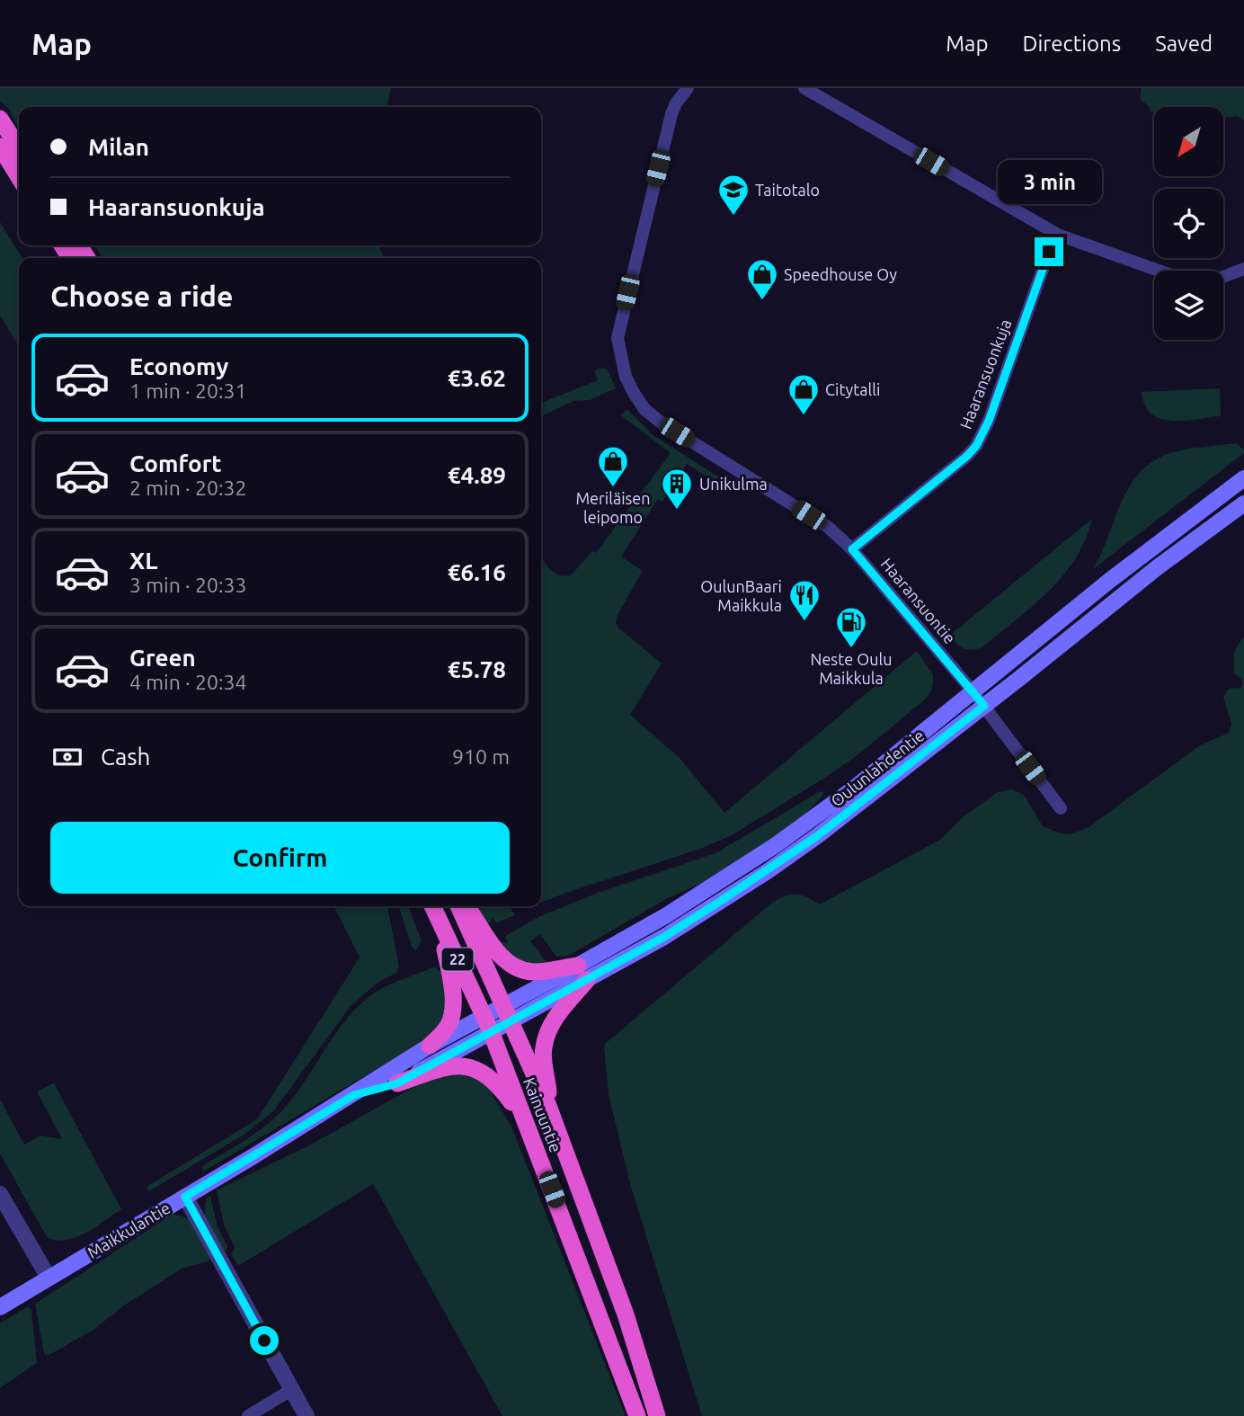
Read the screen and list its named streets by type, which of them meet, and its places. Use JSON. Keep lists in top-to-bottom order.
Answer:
{
  "streets": {
    "highway": ["22", "Kainuuntie"],
    "main road": ["Oulunlahdentie", "Maikkulantie"],
    "street": ["Haaransuonkuja", "Haaransuontie"]
  },
  "crossings": [
    ["Haaransuonkuja", "Haaransuontie"],
    ["Haaransuontie", "Oulunlahdentie"],
    ["Oulunlahdentie", "Kainuuntie"],
    ["Oulunlahdentie", "Maikkulantie"],
    ["Kainuuntie", "Maikkulantie"]
  ],
  "places": {
    "school or university": ["Taitotalo"],
    "shop": ["Speedhouse Oy", "Citytalli", "Meriläisen leipomo"],
    "building": ["Unikulma"],
    "restaurant": ["OulunBaari Maikkula"],
    "fuel station": ["Neste Oulu Maikkula"]
  },
  "north": "bottom left",
  "page": {
    "header": "Map",
    "nav": ["Map", "Directions", "Saved"],
    "banner": ["Milan", "Haaransuonkuja"],
    "bubble": "3 min",
    "heading": "Choose a ride",
    "list": [
      {
        "name": "Economy",
        "note": "1 min · 20:31",
        "value": "€3.62"
      },
      {
        "name": "Comfort",
        "note": "2 min · 20:32",
        "value": "€4.89"
      },
      {
        "name": "XL",
        "note": "3 min · 20:33",
        "value": "€6.16"
      },
      {
        "name": "Green",
        "note": "4 min · 20:34",
        "value": "€5.78"
      }
    ],
    "pay": ["Cash", "910 m"],
    "buttons": "Confirm"
  }
}
